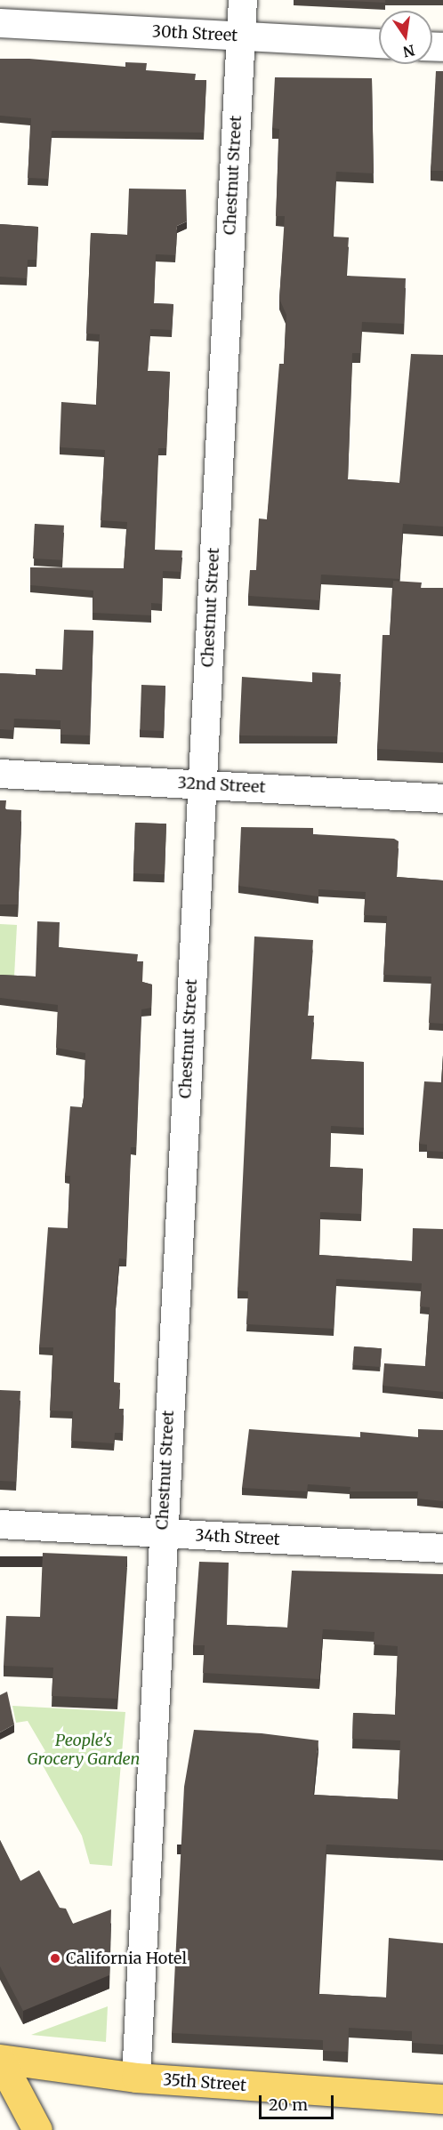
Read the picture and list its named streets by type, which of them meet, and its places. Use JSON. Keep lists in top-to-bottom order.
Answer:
{
  "streets": {
    "main road": ["35th Street"],
    "street": [
      "30th Street",
      "Chestnut Street",
      "32nd Street",
      "34th Street"
    ]
  },
  "crossings": [
    ["30th Street", "Chestnut Street"],
    ["Chestnut Street", "32nd Street"],
    ["Chestnut Street", "34th Street"],
    ["Chestnut Street", "35th Street"]
  ],
  "parks": ["People's Grocery Garden"],
  "places": ["California Hotel"],
  "scale_bar": "20 m",
  "north": "bottom"
}
